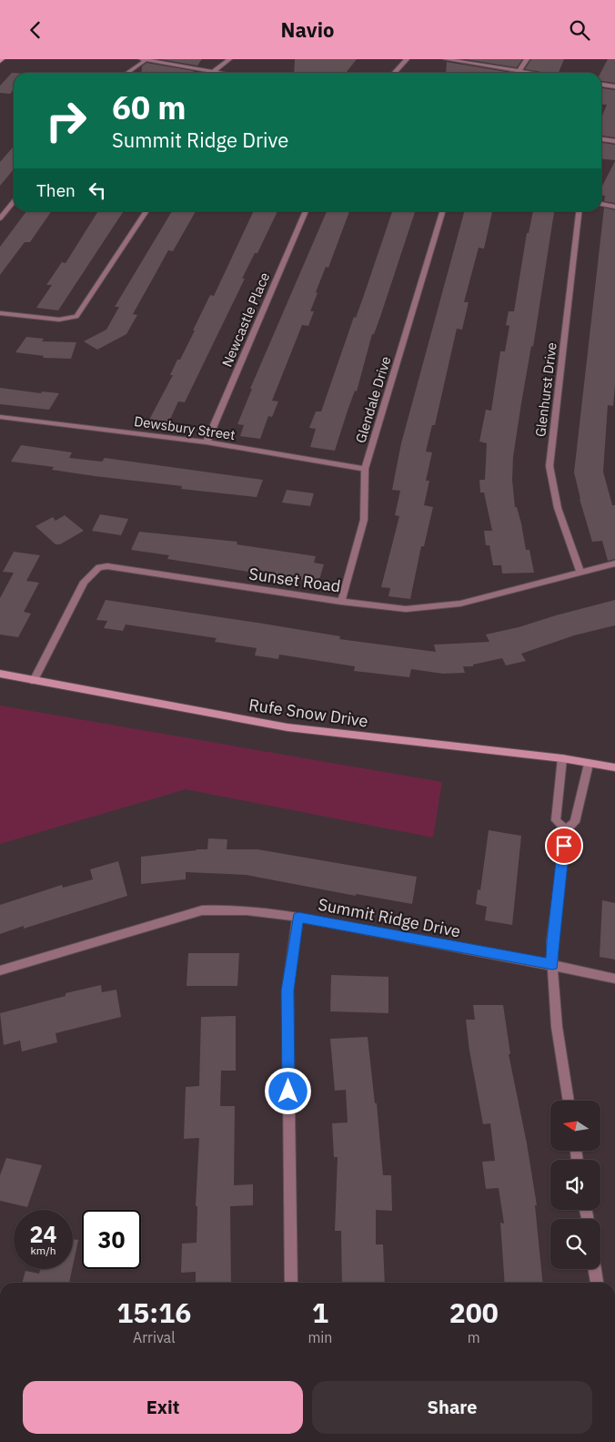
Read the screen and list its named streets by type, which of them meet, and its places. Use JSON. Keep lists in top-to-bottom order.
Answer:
{
  "streets": {
    "main road": ["Rufe Snow Drive"],
    "street": [
      "Newcastle Place",
      "Glenhurst Drive",
      "Glendale Drive",
      "Dewsbury Street",
      "Sunset Road",
      "Summit Ridge Drive"
    ]
  },
  "crossings": [
    ["Newcastle Place", "Dewsbury Street"],
    ["Glenhurst Drive", "Sunset Road"],
    ["Glendale Drive", "Dewsbury Street"],
    ["Glendale Drive", "Sunset Road"],
    ["Sunset Road", "Rufe Snow Drive"]
  ],
  "north": "left",
  "page": {
    "header": "Navio",
    "turn": ["60 m", "Summit Ridge Drive"],
    "then": "Then",
    "speed": "24 km/h",
    "limit": "30",
    "eta": [
      "15:16",
      "Arrival",
      "1",
      "min",
      "200",
      "m"
    ],
    "buttons": ["Exit", "Share"]
  }
}
